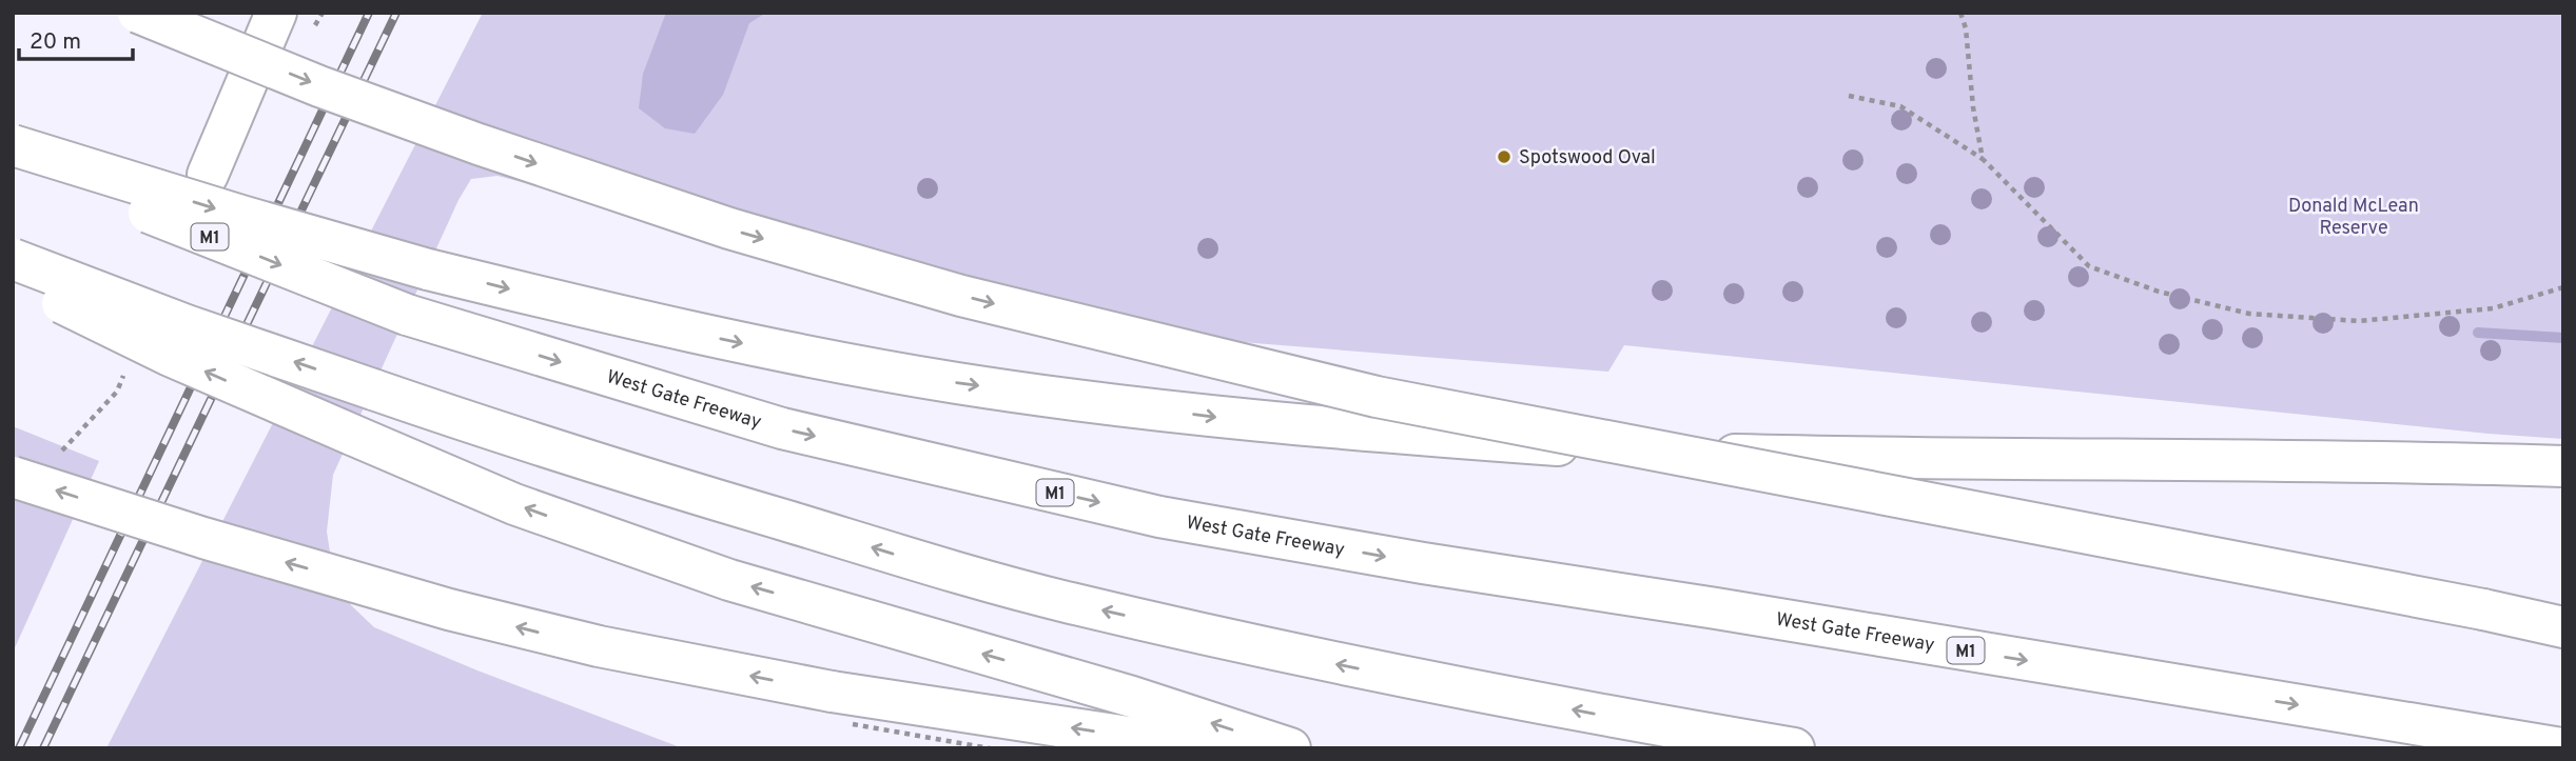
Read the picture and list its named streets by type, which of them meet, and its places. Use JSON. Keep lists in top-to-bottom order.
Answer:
{
  "streets": {
    "main road": ["M1", "West Gate Freeway"]
  },
  "parks": ["Donald McLean Reserve"],
  "places": ["Spotswood Oval"],
  "scale_bar": "20 m"
}
